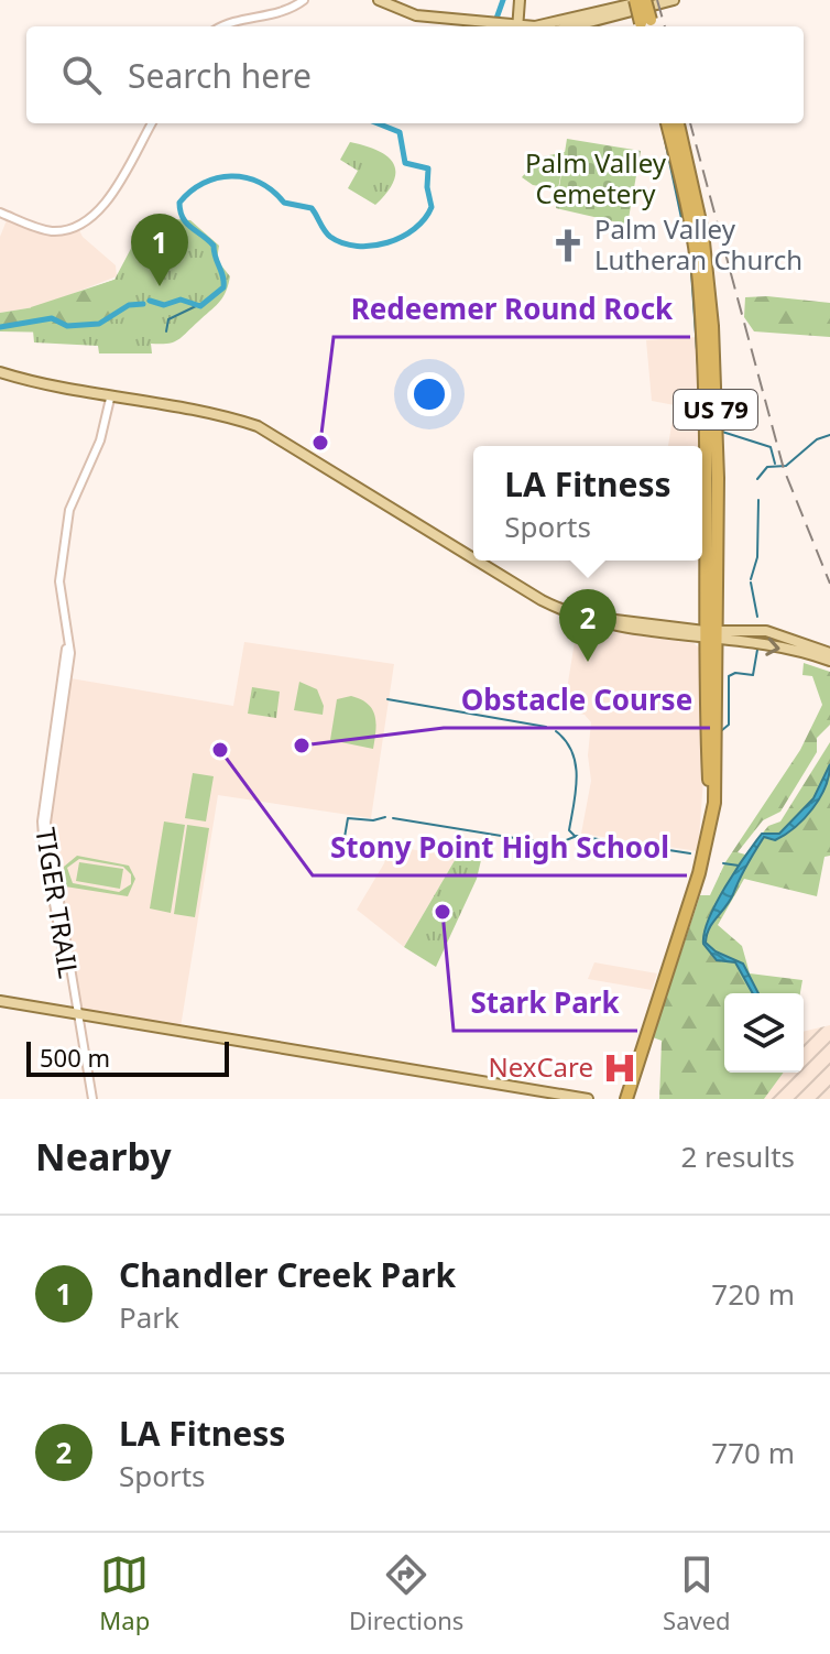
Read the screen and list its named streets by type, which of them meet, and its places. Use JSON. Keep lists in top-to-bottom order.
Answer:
{
  "streets": {
    "highway": ["US 79"],
    "street": ["TIGER TRAIL"]
  },
  "parks": ["Palm Valley Cemetery"],
  "places": {
    "church": ["Palm Valley Lutheran Church"],
    "other": [
      "Redeemer Round Rock",
      "Obstacle Course",
      "Stony Point High School",
      "Stark Park"
    ],
    "hospital": ["NexCare"]
  },
  "scale_bar": "500 m",
  "page": {
    "search": "Search here",
    "pins": ["1", "2"],
    "popup": ["LA Fitness", "Sports"],
    "scale": "500 m",
    "heading": ["Nearby", "2 results"],
    "list": [
      {
        "mark": "1",
        "name": "Chandler Creek Park",
        "note": "Park",
        "value": "720 m"
      },
      {
        "mark": "2",
        "name": "LA Fitness",
        "note": "Sports",
        "value": "770 m"
      }
    ],
    "nav": ["Map", "Directions", "Saved"]
  }
}
